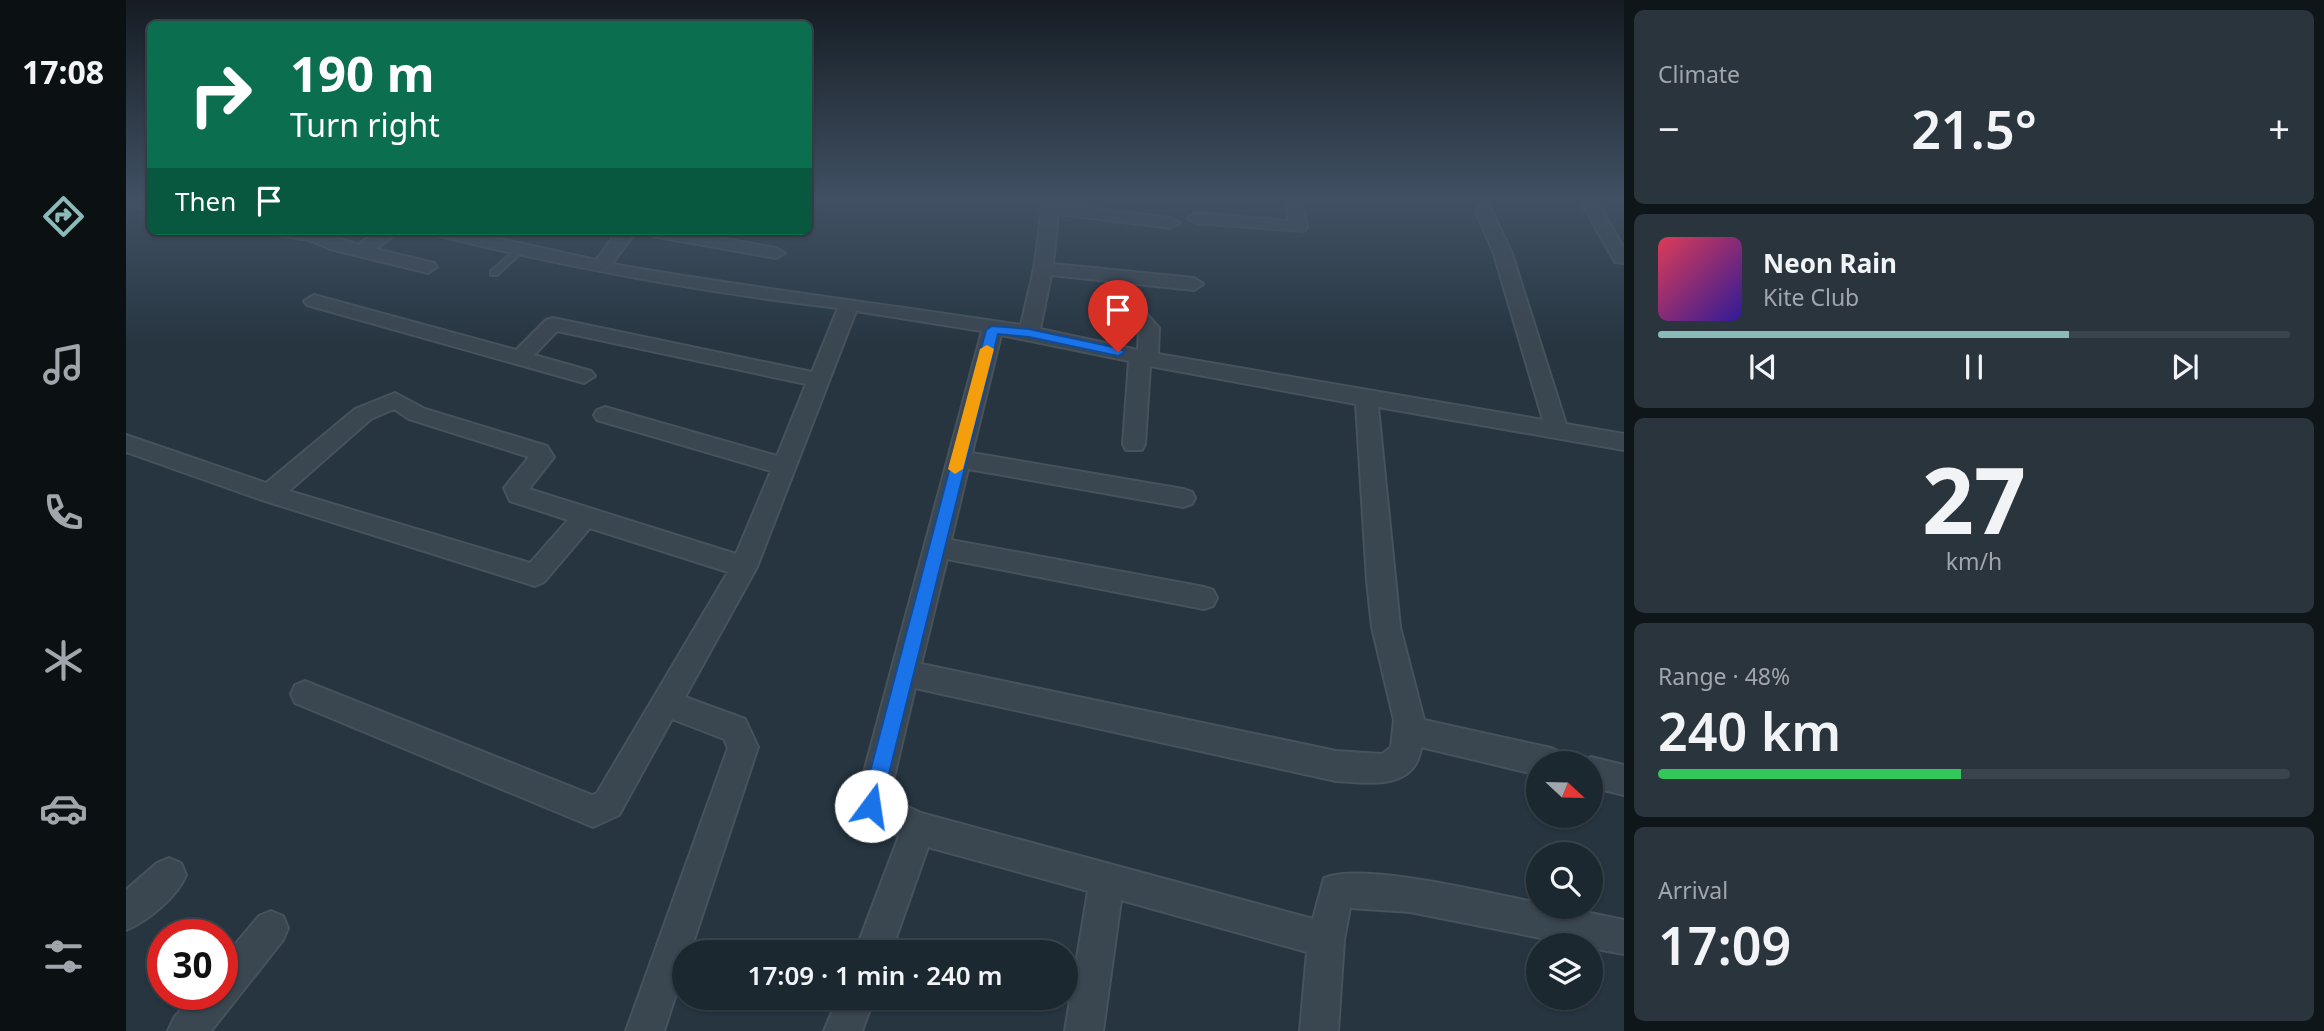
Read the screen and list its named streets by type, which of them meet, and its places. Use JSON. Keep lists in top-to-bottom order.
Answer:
{
  "north": "right",
  "page": {
    "tabs": "17:08",
    "tile": [
      "Climate",
      ["27", "km/h"],
      ["Range · 48%", "240 km"],
      ["Arrival", "17:09"]
    ],
    "turn": ["190 m", "Turn right"],
    "heat": ["−", "21.5°", "+"],
    "then": "Then",
    "song": ["Neon Rain", "Kite Club"],
    "limit": "30",
    "trip": "17:09 · 1 min · 240 m"
  }
}
